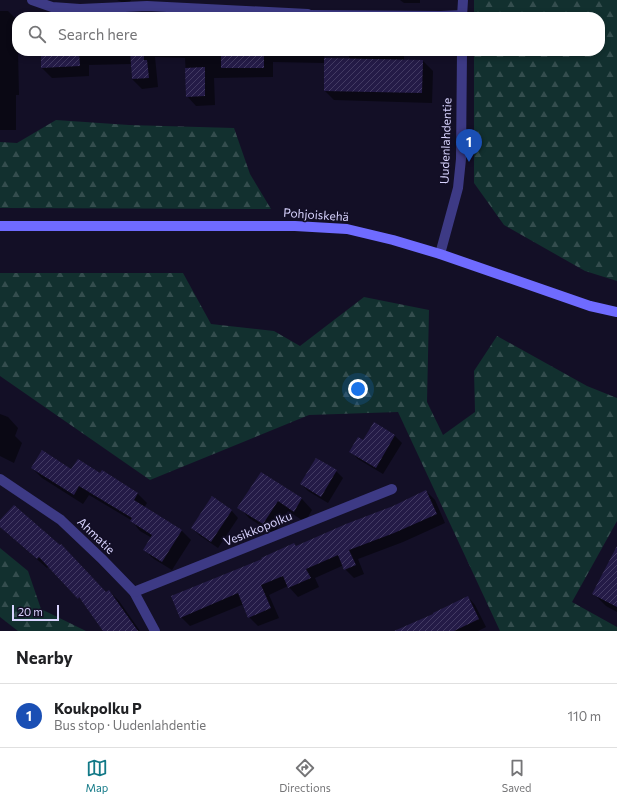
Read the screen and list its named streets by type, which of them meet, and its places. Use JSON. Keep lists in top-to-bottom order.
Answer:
{
  "streets": {
    "main road": ["Pohjoiskehä"],
    "street": ["Uudenlahdentie", "Vesikkopolku", "Ahmatie"]
  },
  "crossings": [
    ["Uudenlahdentie", "Pohjoiskehä"],
    ["Vesikkopolku", "Ahmatie"]
  ],
  "scale_bar": "20 m",
  "page": {
    "search": "Search here",
    "pins": "1",
    "scale": "20 m",
    "heading": "Nearby",
    "list": [
      {
        "mark": "1",
        "name": "Koukpolku P",
        "note": "Bus stop · Uudenlahdentie",
        "value": "110 m"
      }
    ],
    "nav": ["Map", "Directions", "Saved"]
  }
}
